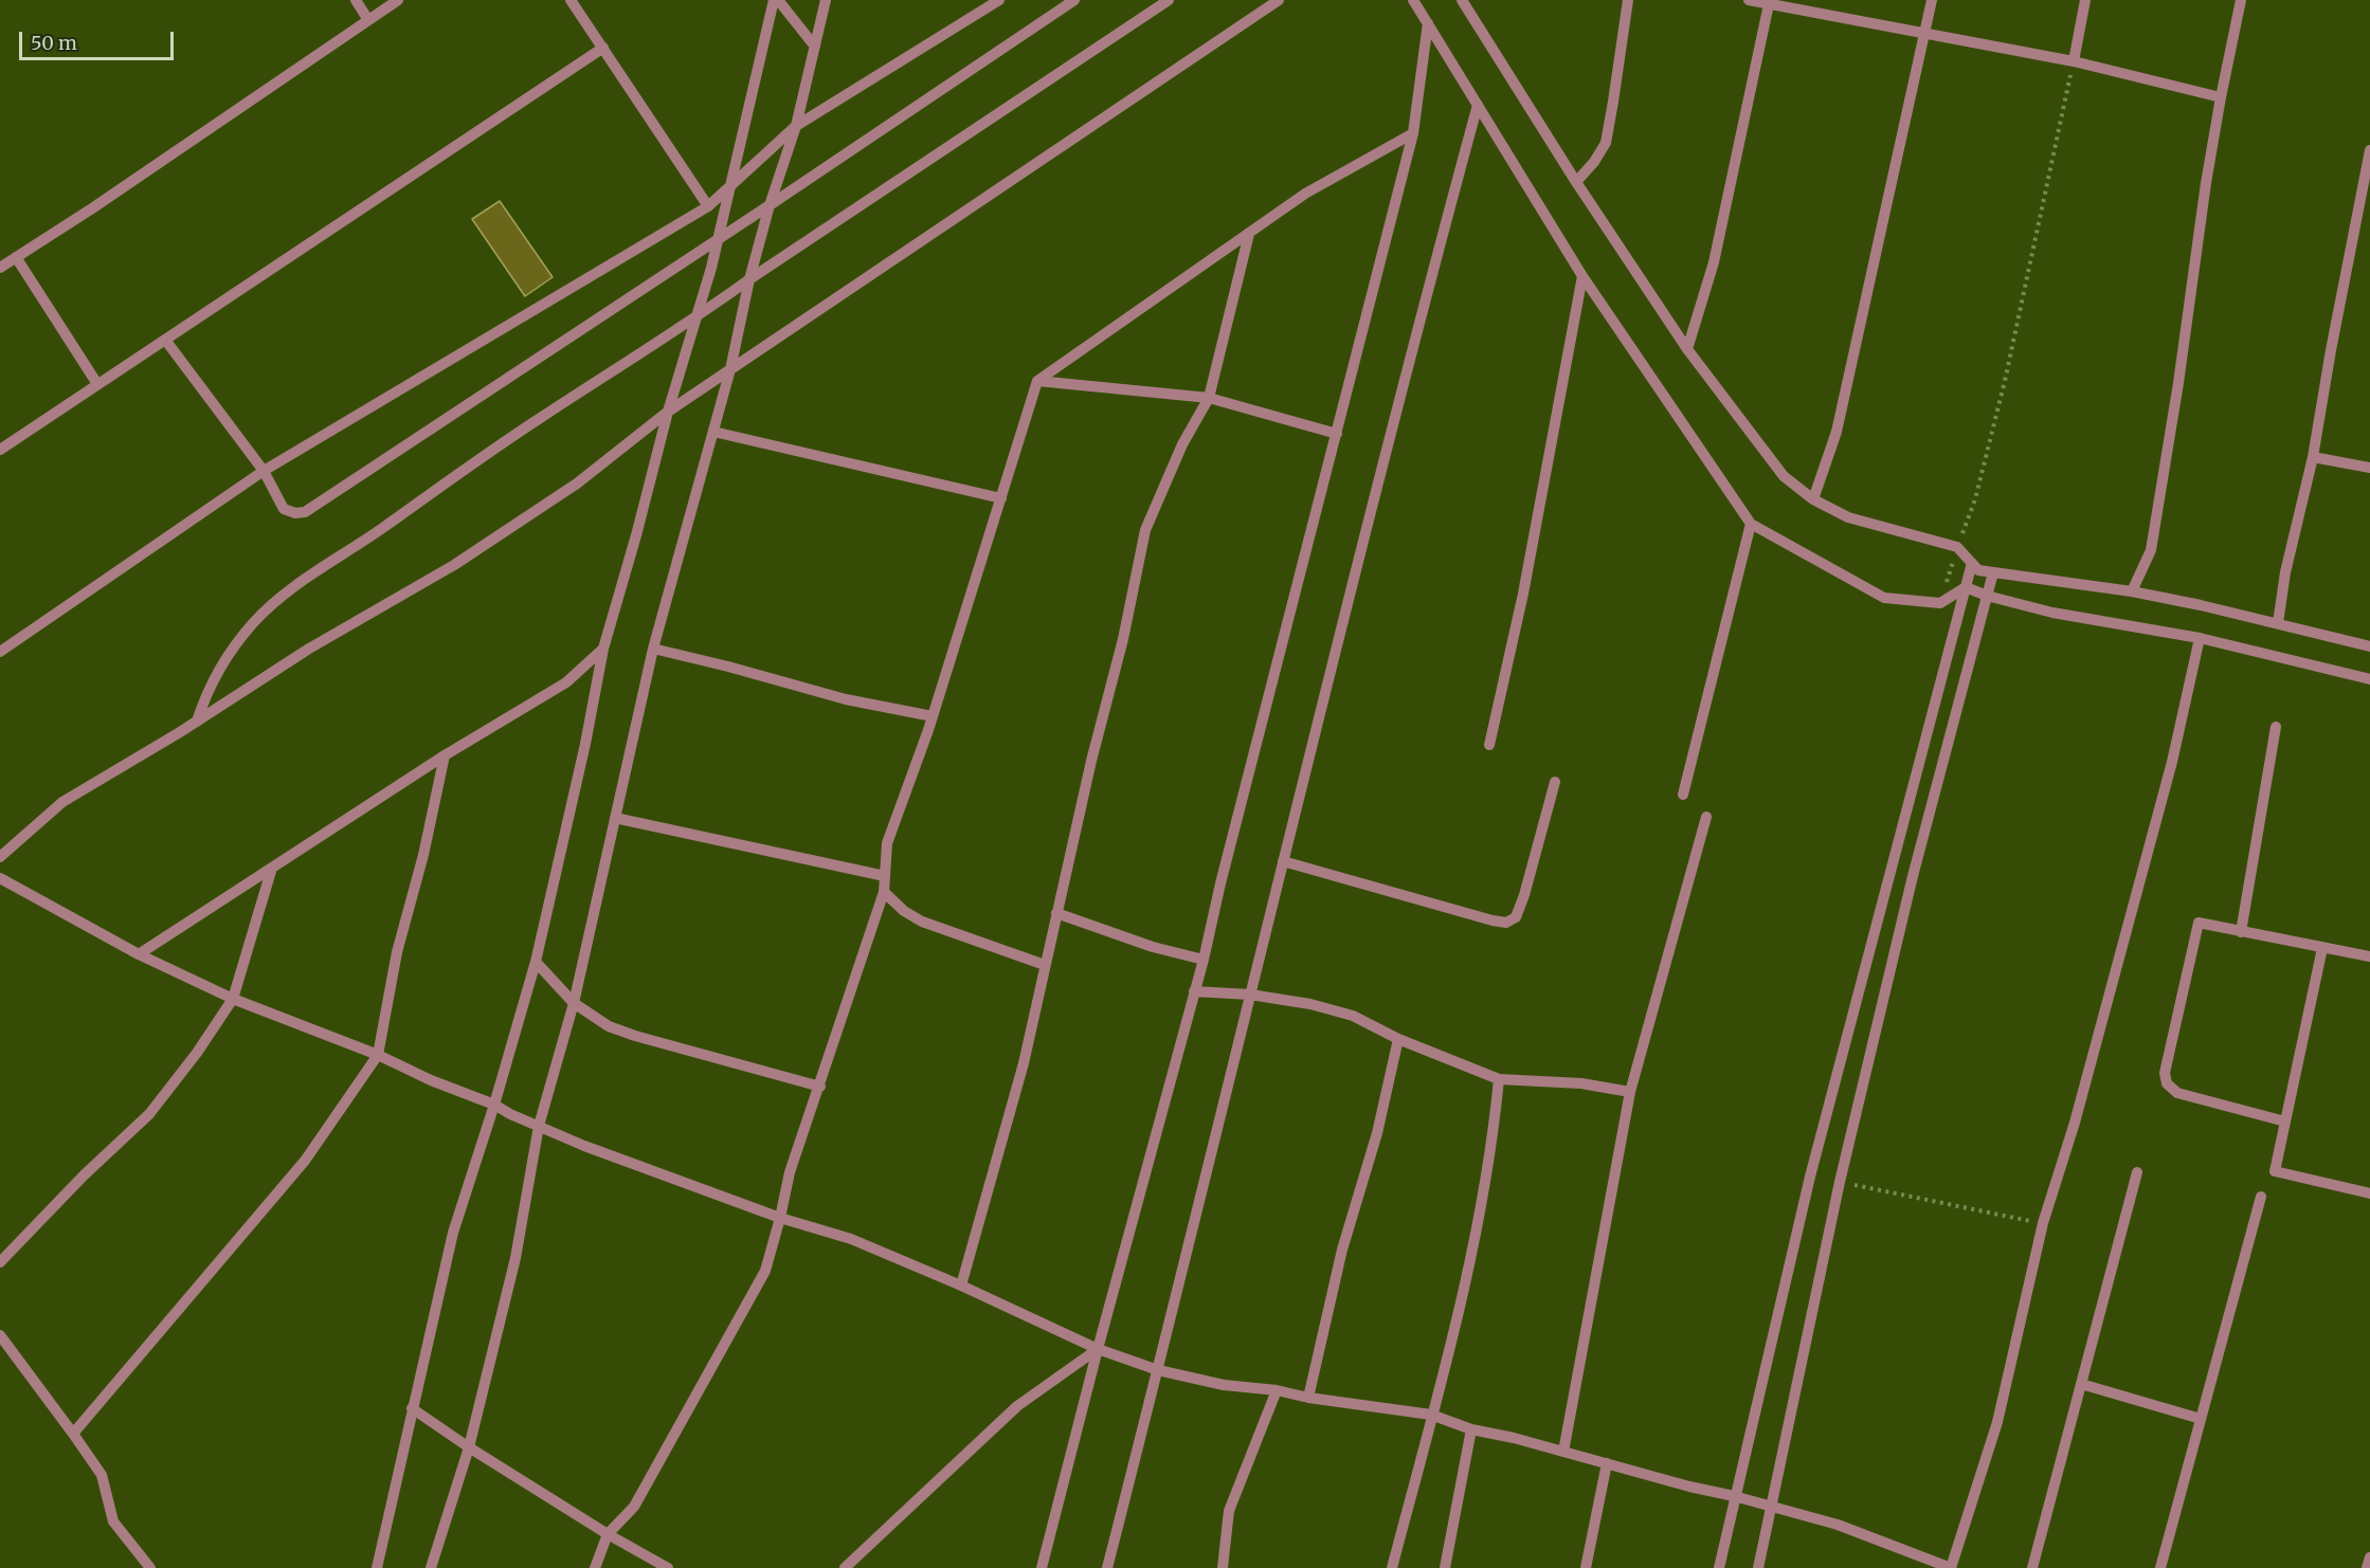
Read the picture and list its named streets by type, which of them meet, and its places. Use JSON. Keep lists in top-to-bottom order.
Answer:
{
  "scale_bar": "50 m"
}
